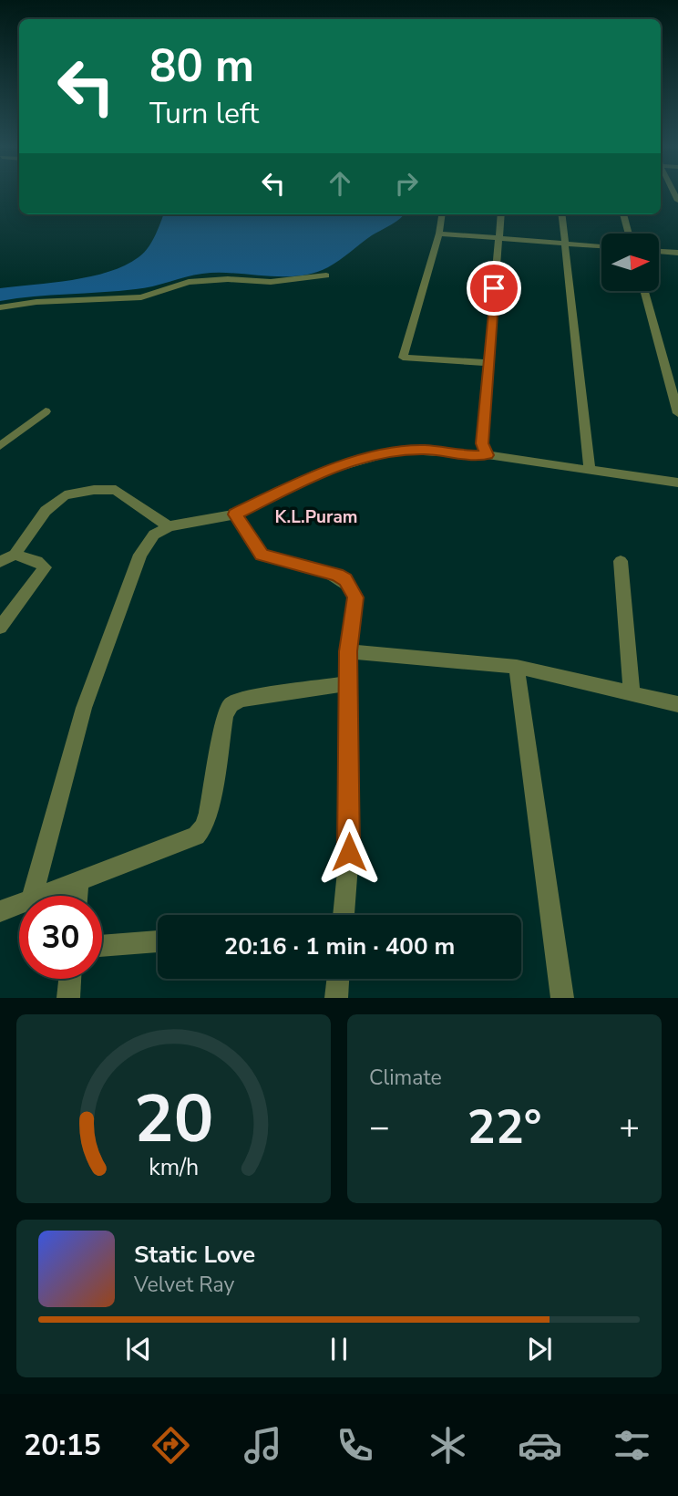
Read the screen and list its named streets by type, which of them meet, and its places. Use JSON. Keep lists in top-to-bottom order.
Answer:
{
  "districts": ["K.L.Puram"],
  "north": "right",
  "page": {
    "turn": ["80 m", "Turn left"],
    "limit": "30",
    "trip": "20:16 · 1 min · 400 m",
    "tile": "Climate",
    "heat": ["−", "22°", "+"],
    "song": ["Static Love", "Velvet Ray"],
    "tabs": "20:15",
    "gauge": ["20", "km/h"]
  }
}
